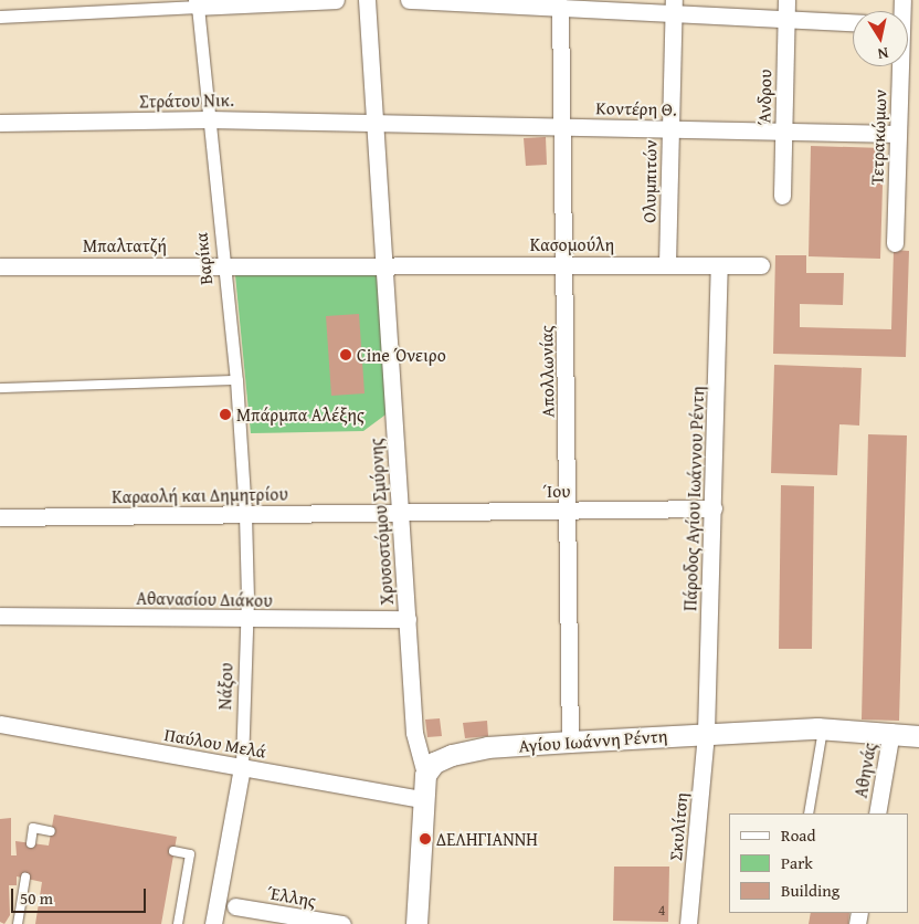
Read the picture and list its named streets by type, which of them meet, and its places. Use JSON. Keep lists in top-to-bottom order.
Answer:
{
  "streets": {
    "street": [
      "Άνδρου",
      "Στράτου Νικ.",
      "Κοντέρη Θ.",
      "Τετρακώμων",
      "Ολυμπιτών",
      "Κασομούλη",
      "Μπαλτατζή",
      "Βαρίκα",
      "Απολλωνίας",
      "Ίου",
      "Καραολή και Δημητρίου",
      "Πάροδος Αγίου Ιωάννου Ρέντη",
      "Χρυσοστόμου Σμύρνης",
      "Αθανασίου Διάκου",
      "Νάξου",
      "Αγίου Ιωάννη Ρέντη",
      "Παύλου Μελά",
      "Αθηνάς",
      "Σκυλίτση",
      "Έλλης"
    ]
  },
  "crossings": [
    ["Άνδρου", "Κοντέρη Θ."],
    ["Στράτου Νικ.", "Κοντέρη Θ."],
    ["Στράτου Νικ.", "Βαρίκα"],
    ["Στράτου Νικ.", "Χρυσοστόμου Σμύρνης"],
    ["Κοντέρη Θ.", "Τετρακώμων"],
    ["Κοντέρη Θ.", "Ολυμπιτών"],
    ["Κοντέρη Θ.", "Απολλωνίας"],
    ["Κοντέρη Θ.", "Χρυσοστόμου Σμύρνης"],
    ["Ολυμπιτών", "Κασομούλη"],
    ["Κασομούλη", "Μπαλτατζή"],
    ["Κασομούλη", "Απολλωνίας"],
    ["Κασομούλη", "Πάροδος Αγίου Ιωάννου Ρέντη"],
    ["Κασομούλη", "Χρυσοστόμου Σμύρνης"],
    ["Μπαλτατζή", "Βαρίκα"],
    ["Μπαλτατζή", "Χρυσοστόμου Σμύρνης"],
    ["Βαρίκα", "Καραολή και Δημητρίου"],
    ["Βαρίκα", "Νάξου"],
    ["Απολλωνίας", "Ίου"],
    ["Απολλωνίας", "Αγίου Ιωάννη Ρέντη"],
    ["Ίου", "Καραολή και Δημητρίου"],
    ["Ίου", "Πάροδος Αγίου Ιωάννου Ρέντη"],
    ["Ίου", "Χρυσοστόμου Σμύρνης"],
    ["Καραολή και Δημητρίου", "Χρυσοστόμου Σμύρνης"],
    ["Καραολή και Δημητρίου", "Νάξου"],
    ["Πάροδος Αγίου Ιωάννου Ρέντη", "Αγίου Ιωάννη Ρέντη"],
    ["Πάροδος Αγίου Ιωάννου Ρέντη", "Σκυλίτση"],
    ["Χρυσοστόμου Σμύρνης", "Αθανασίου Διάκου"],
    ["Χρυσοστόμου Σμύρνης", "Αγίου Ιωάννη Ρέντη"],
    ["Αθανασίου Διάκου", "Νάξου"],
    ["Νάξου", "Παύλου Μελά"],
    ["Αγίου Ιωάννη Ρέντη", "Αθηνάς"],
    ["Αγίου Ιωάννη Ρέντη", "Σκυλίτση"]
  ],
  "places": ["Cine Όνειρο", "Μπάρμπα Αλέξης", "ΔΕΛΗΓΙΑΝΝΗ"],
  "house_numbers": ["4"],
  "legend": ["Road", "Park", "Building"],
  "scale_bar": "50 m",
  "north": "bottom"
}
